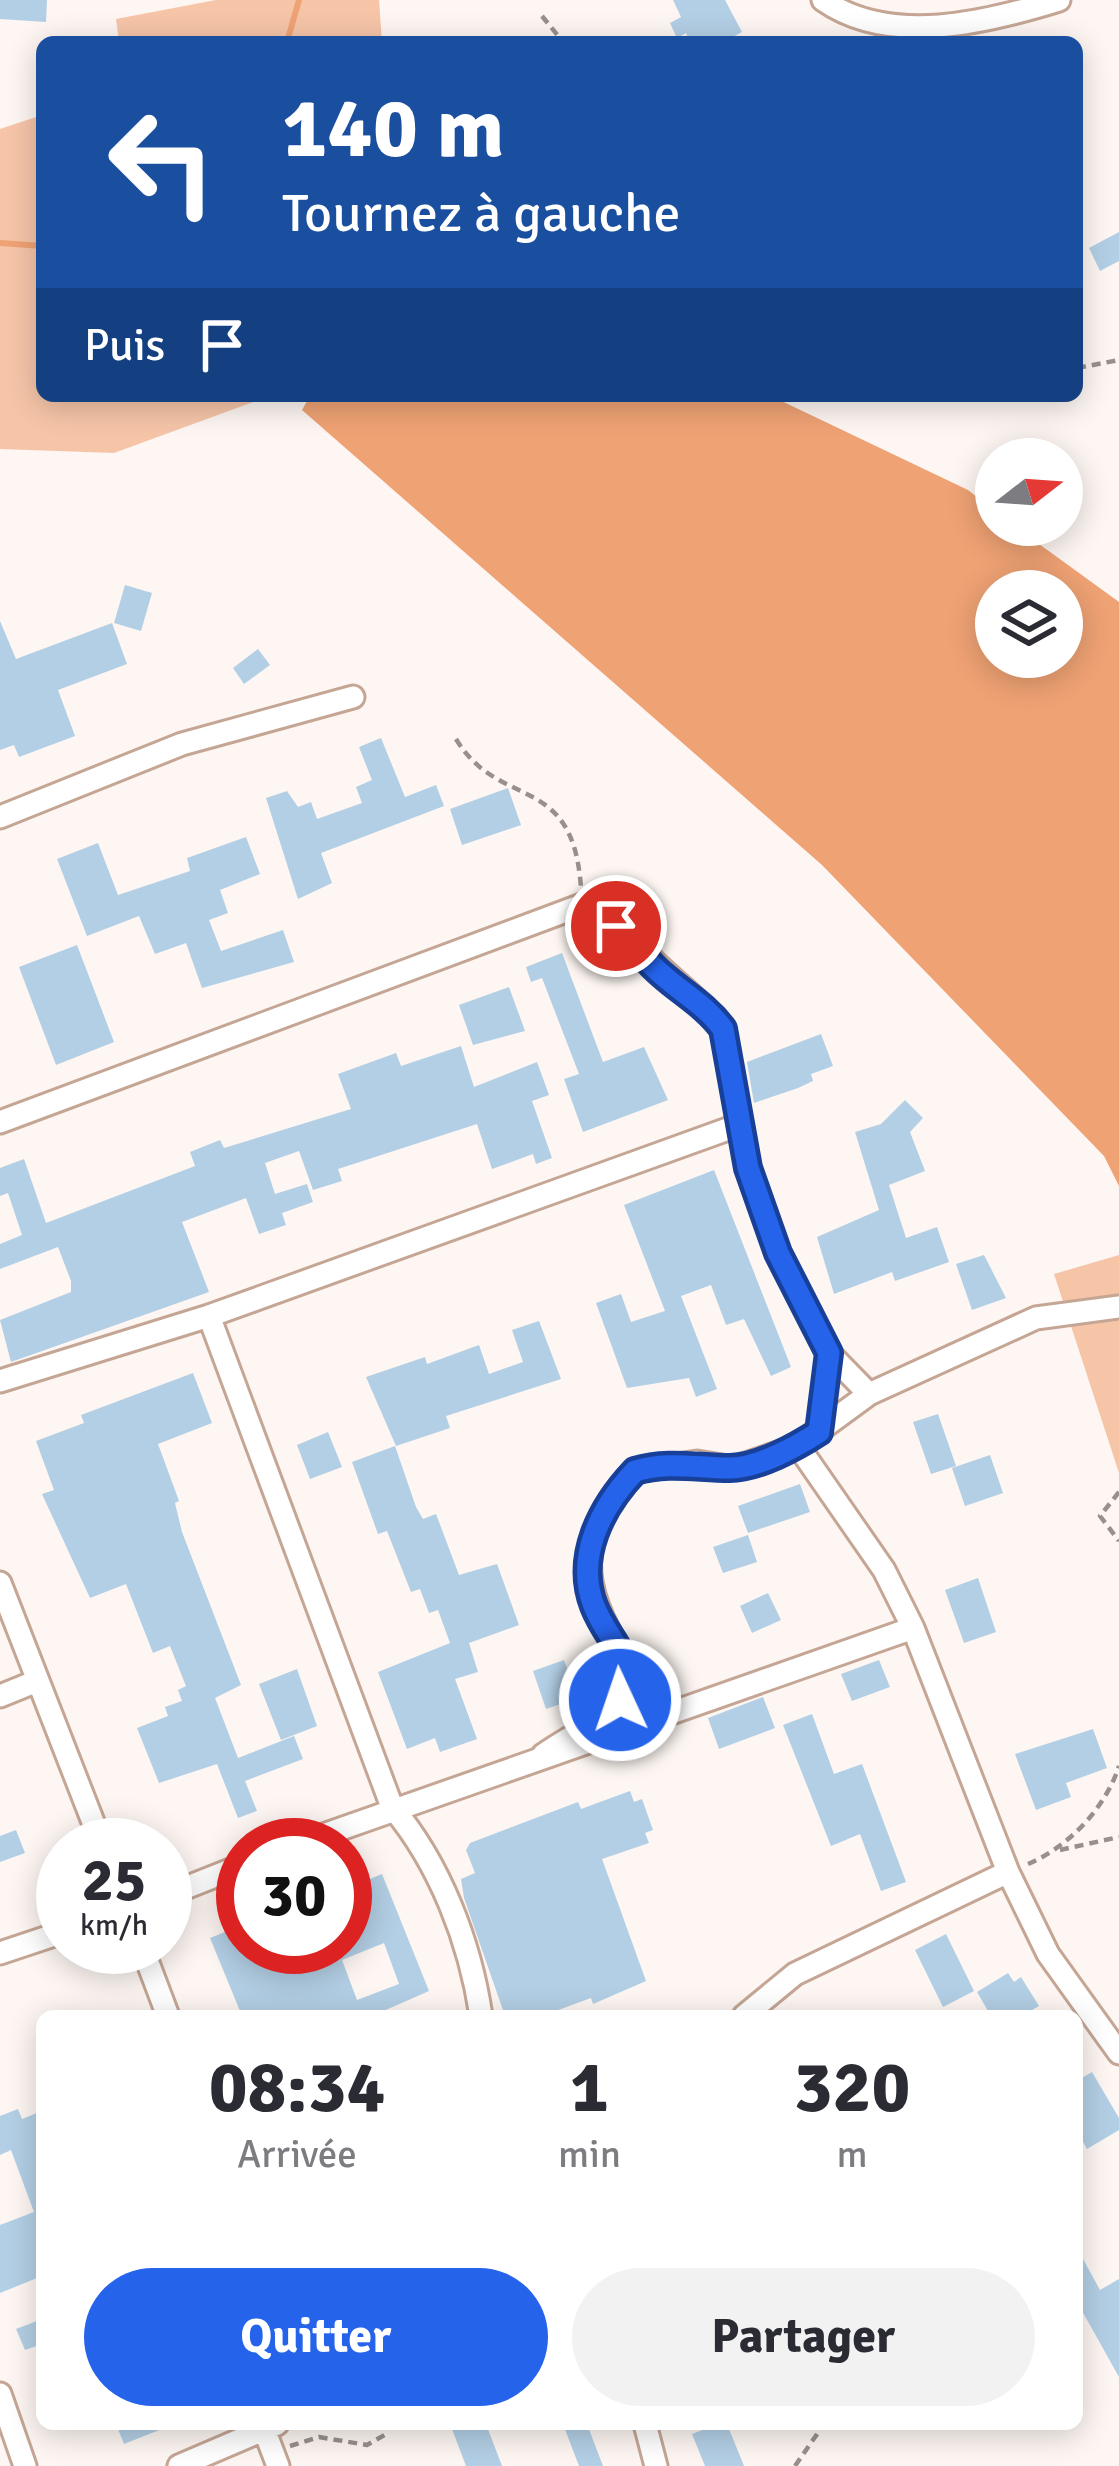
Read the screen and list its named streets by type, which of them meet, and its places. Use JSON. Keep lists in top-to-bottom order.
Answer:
{
  "north": "right",
  "page": {
    "turn": ["140 m", "Tournez à gauche"],
    "then": "Puis",
    "speed": "25 km/h",
    "limit": "30",
    "eta": [
      "08:34",
      "Arrivée",
      "1",
      "min",
      "320",
      "m"
    ],
    "buttons": ["Quitter", "Partager"]
  }
}
